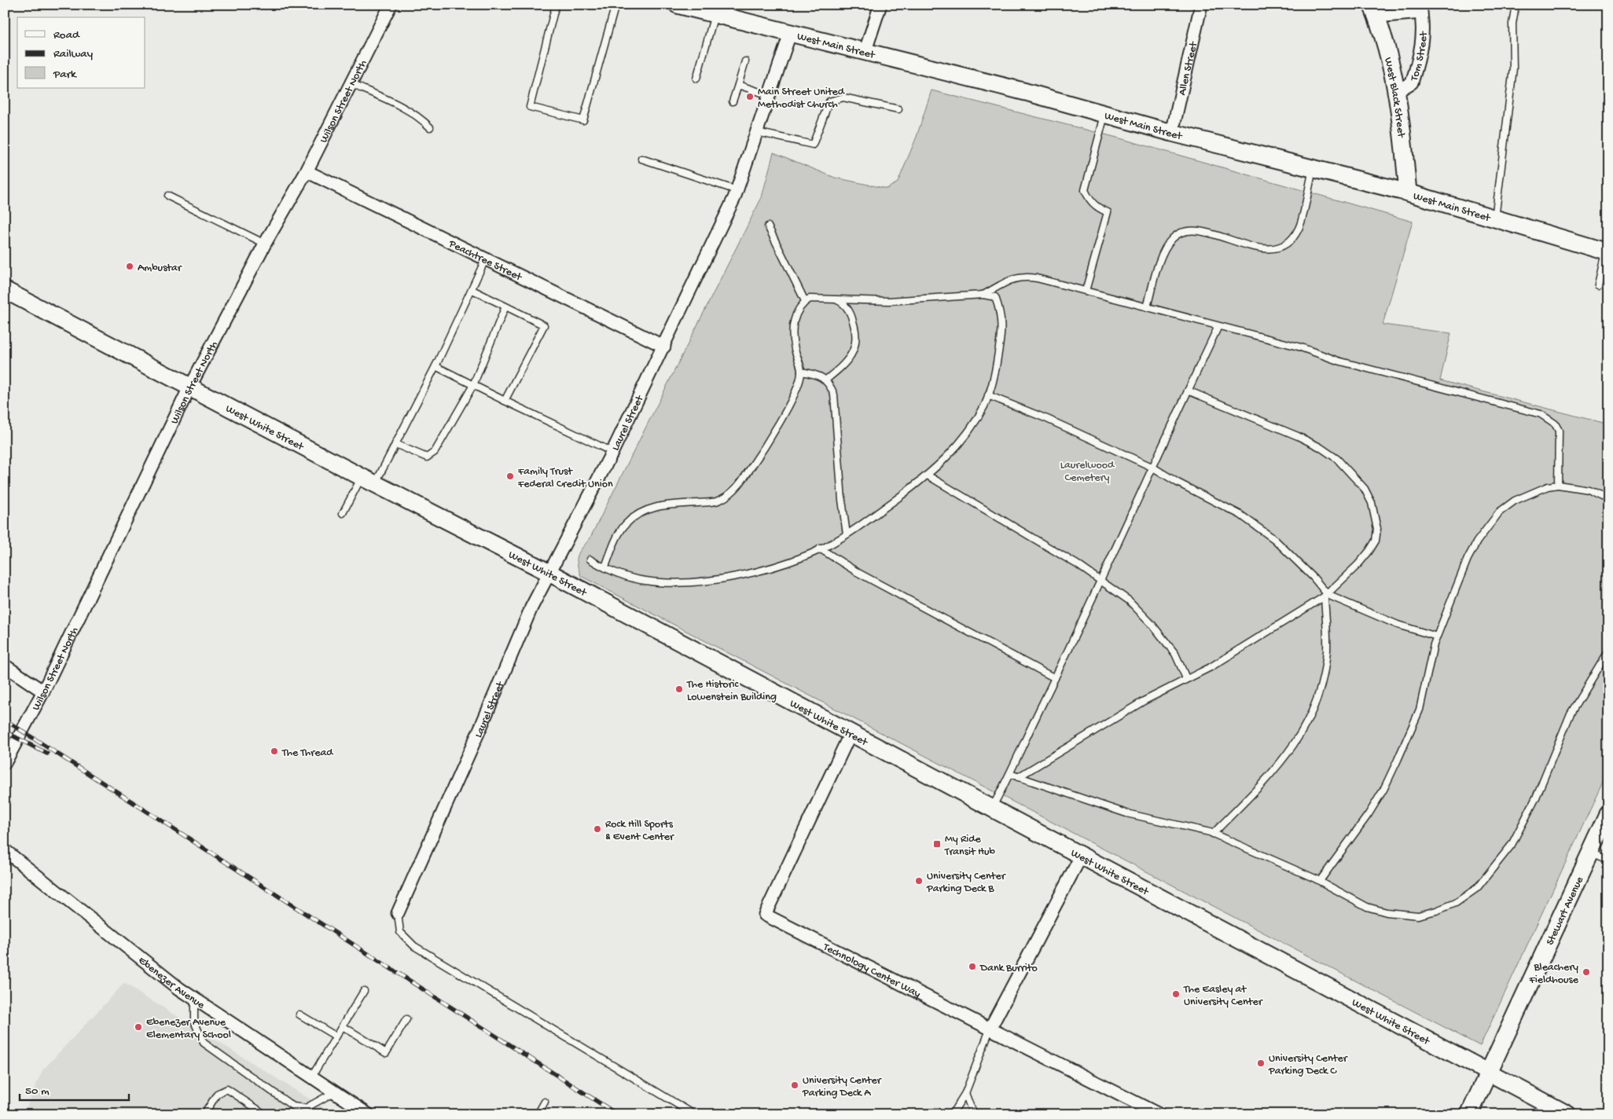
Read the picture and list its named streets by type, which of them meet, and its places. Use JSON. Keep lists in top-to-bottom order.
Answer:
{
  "streets": {
    "street": [
      "West Main Street",
      "Tom Street",
      "Allen Street",
      "West Black Street",
      "Wilson Street North",
      "Peachtree Street",
      "Laurel Street",
      "West White Street",
      "Stewart Avenue",
      "Technology Center Way",
      "Ebenezer Avenue"
    ]
  },
  "crossings": [
    ["West Main Street", "Allen Street"],
    ["West Main Street", "West Black Street"],
    ["West Main Street", "Laurel Street"],
    ["Tom Street", "West Black Street"],
    ["Wilson Street North", "Peachtree Street"],
    ["Wilson Street North", "West White Street"],
    ["Peachtree Street", "Laurel Street"],
    ["Laurel Street", "West White Street"],
    ["West White Street", "Stewart Avenue"],
    ["West White Street", "Technology Center Way"]
  ],
  "parks": ["Laurelwood Cemetery"],
  "places": {
    "other": [
      "Main Street United Methodist Church",
      "Ambustar",
      "Family Trust Federal Credit Union",
      "The Historic Lowenstein Building",
      "The Thread",
      "Rock Hill Sports & Event Center",
      "University Center Parking Deck B",
      "Dank Burrito",
      "Bleachery Fieldhouse",
      "The Easley at University Center",
      "Ebenezer Avenue Elementary School",
      "University Center Parking Deck C",
      "University Center Parking Deck A"
    ],
    "transit": ["My Ride Transit Hub"]
  },
  "legend": ["Road", "Railway", "Park"],
  "scale_bar": "50 m"
}
